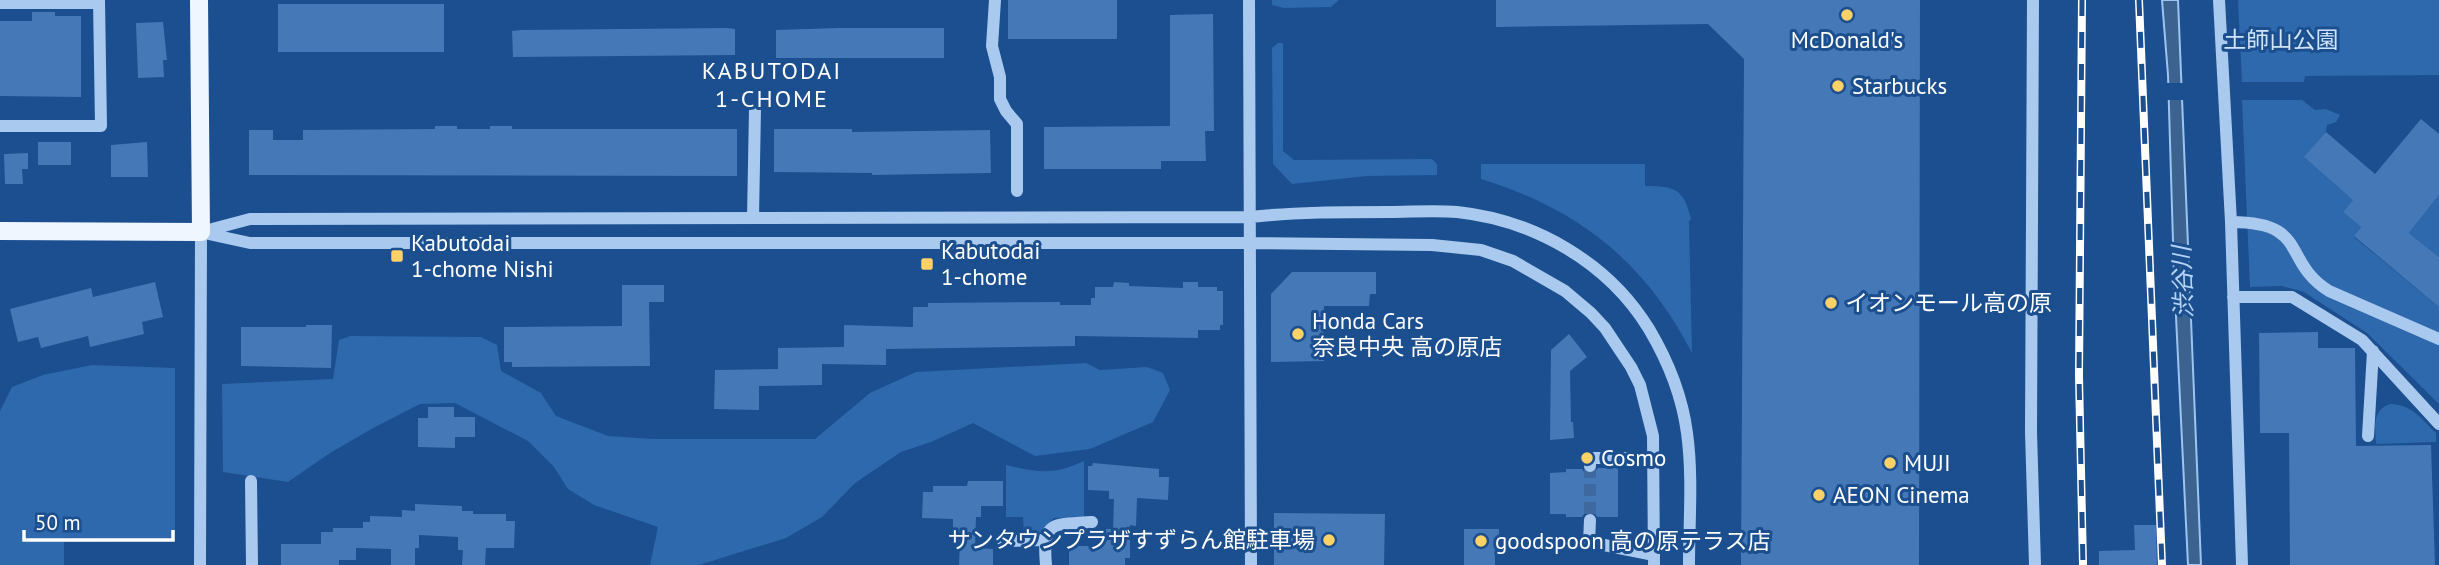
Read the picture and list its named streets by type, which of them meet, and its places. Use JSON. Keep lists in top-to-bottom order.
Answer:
{
  "districts": ["KABUTODAI 1-CHOME"],
  "water": ["渋谷川"],
  "parks": ["土師山公園"],
  "places": {
    "other": [
      "McDonald's",
      "Starbucks",
      "イオンモール高の原",
      "Honda Cars 奈良中央 高の原店",
      "Cosmo",
      "MUJI",
      "AEON Cinema",
      "サンタウンプラザすずらん館駐車場",
      "goodspoon 高の原テラス店"
    ],
    "transit": ["Kabutodai 1-chome Nishi", "Kabutodai 1-chome"]
  },
  "scale_bar": "50 m"
}
